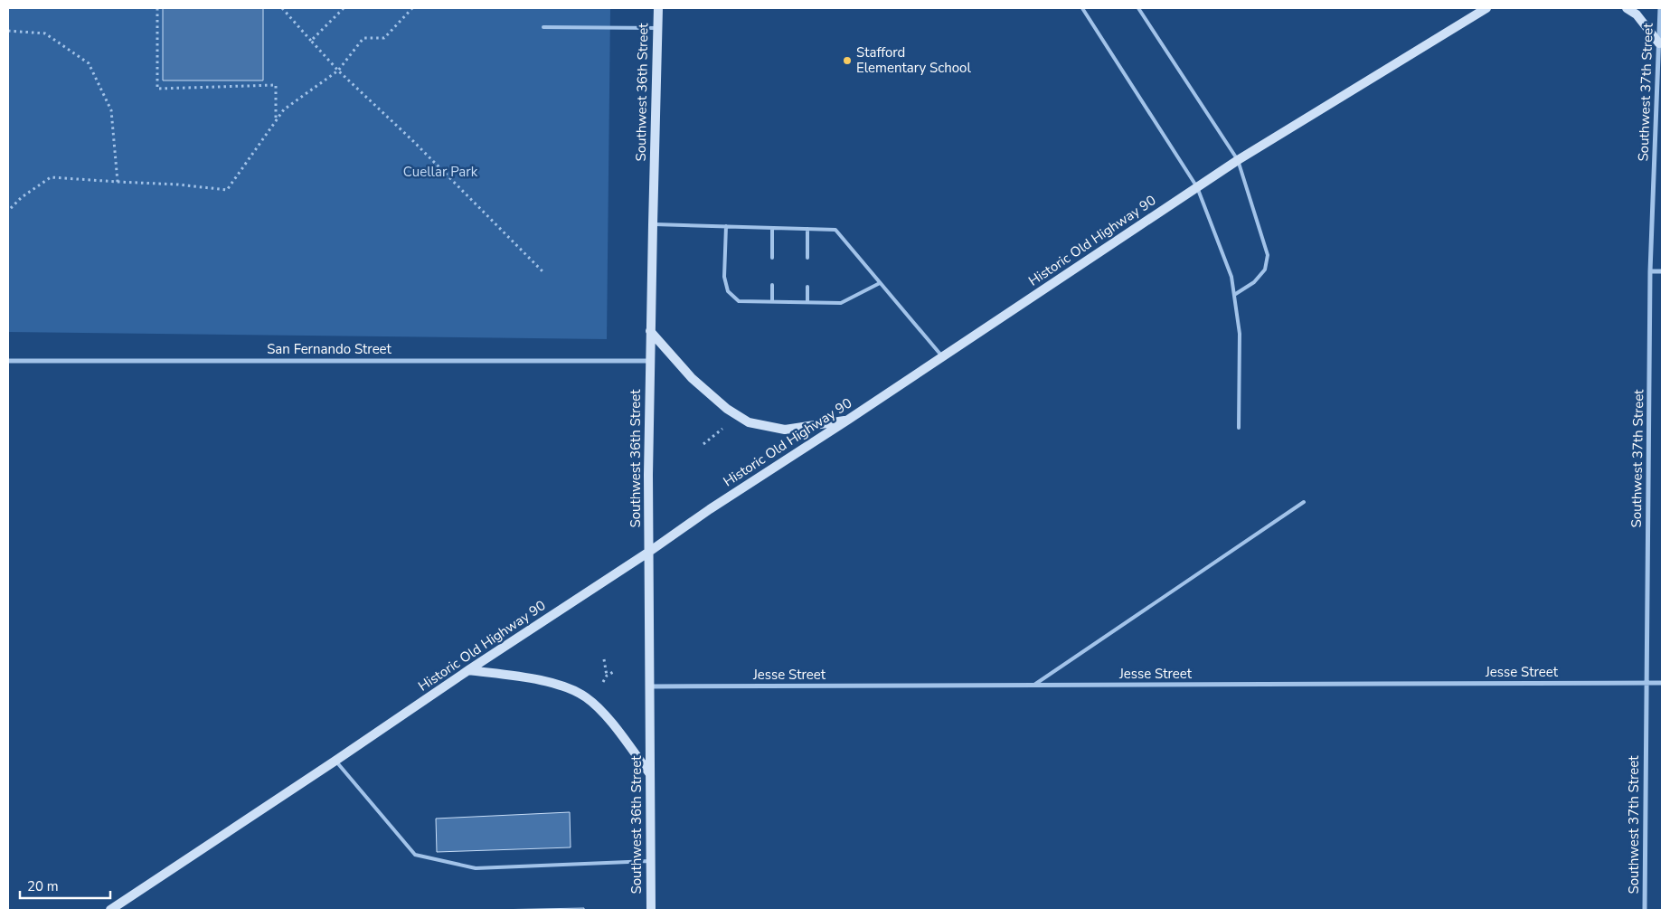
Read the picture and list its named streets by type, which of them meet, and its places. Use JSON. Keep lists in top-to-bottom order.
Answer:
{
  "streets": {
    "main road": ["Southwest 36th Street", "Historic Old Highway 90"],
    "street": ["Southwest 37th Street", "San Fernando Street", "Jesse Street"]
  },
  "crossings": [
    ["Southwest 36th Street", "Historic Old Highway 90"],
    ["Southwest 36th Street", "San Fernando Street"],
    ["Southwest 36th Street", "Jesse Street"],
    ["Southwest 37th Street", "Jesse Street"]
  ],
  "parks": ["Cuellar Park"],
  "places": ["Stafford Elementary School"],
  "scale_bar": "20 m"
}
